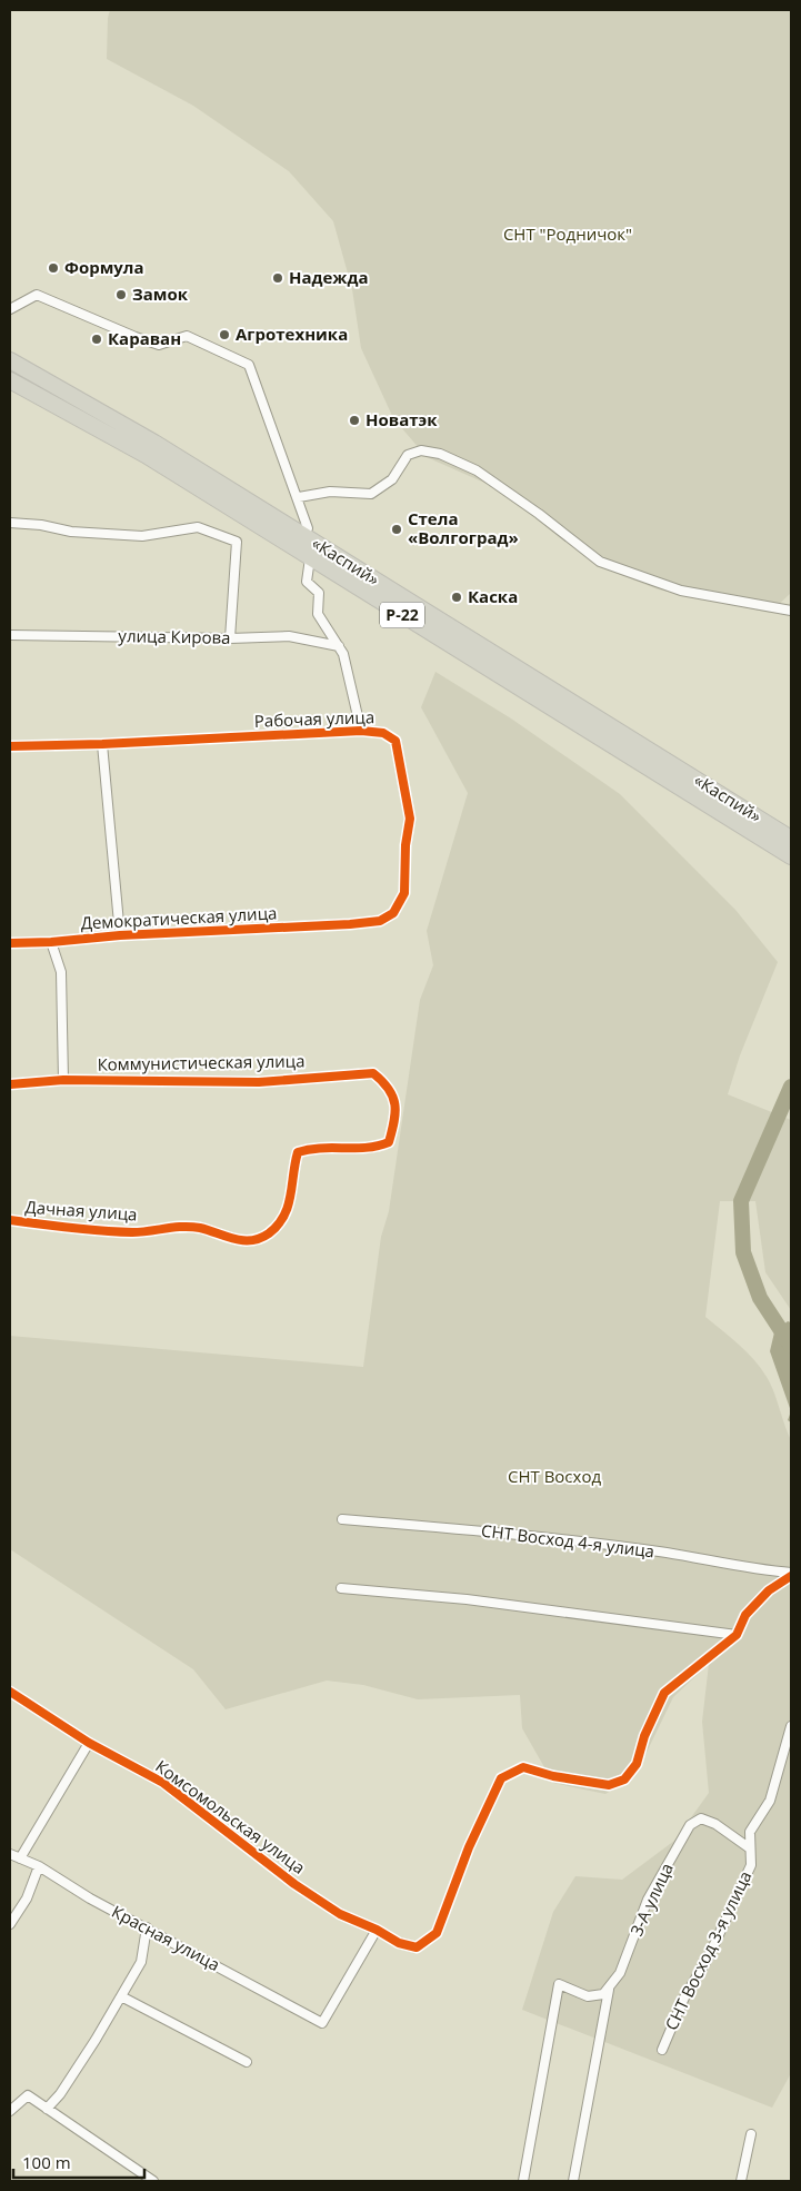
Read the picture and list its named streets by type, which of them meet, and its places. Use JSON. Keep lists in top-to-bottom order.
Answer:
{
  "streets": {
    "highway": ["«Каспий»", "Р-22"],
    "street": [
      "улица Кирова",
      "Рабочая улица",
      "Демократическая улица",
      "Коммунистическая улица",
      "Дачная улица",
      "СНТ Восход 4-я улица",
      "Комсомольская улица",
      "3-А улица",
      "Красная улица",
      "СНТ Восход 3-я улица"
    ]
  },
  "crossings": [
    ["Рабочая улица", "Демократическая улица"],
    ["Коммунистическая улица", "Дачная улица"],
    ["Комсомольская улица", "Красная улица"],
    ["3-А улица", "СНТ Восход 3-я улица"]
  ],
  "parks": ["СНТ \"Родничок\"", "СНТ Восход"],
  "places": [
    "Формула",
    "Надежда",
    "Замок",
    "Агротехника",
    "Караван",
    "Новатэк",
    "Стела «Волгоград»",
    "Каска"
  ],
  "scale_bar": "100 m"
}
